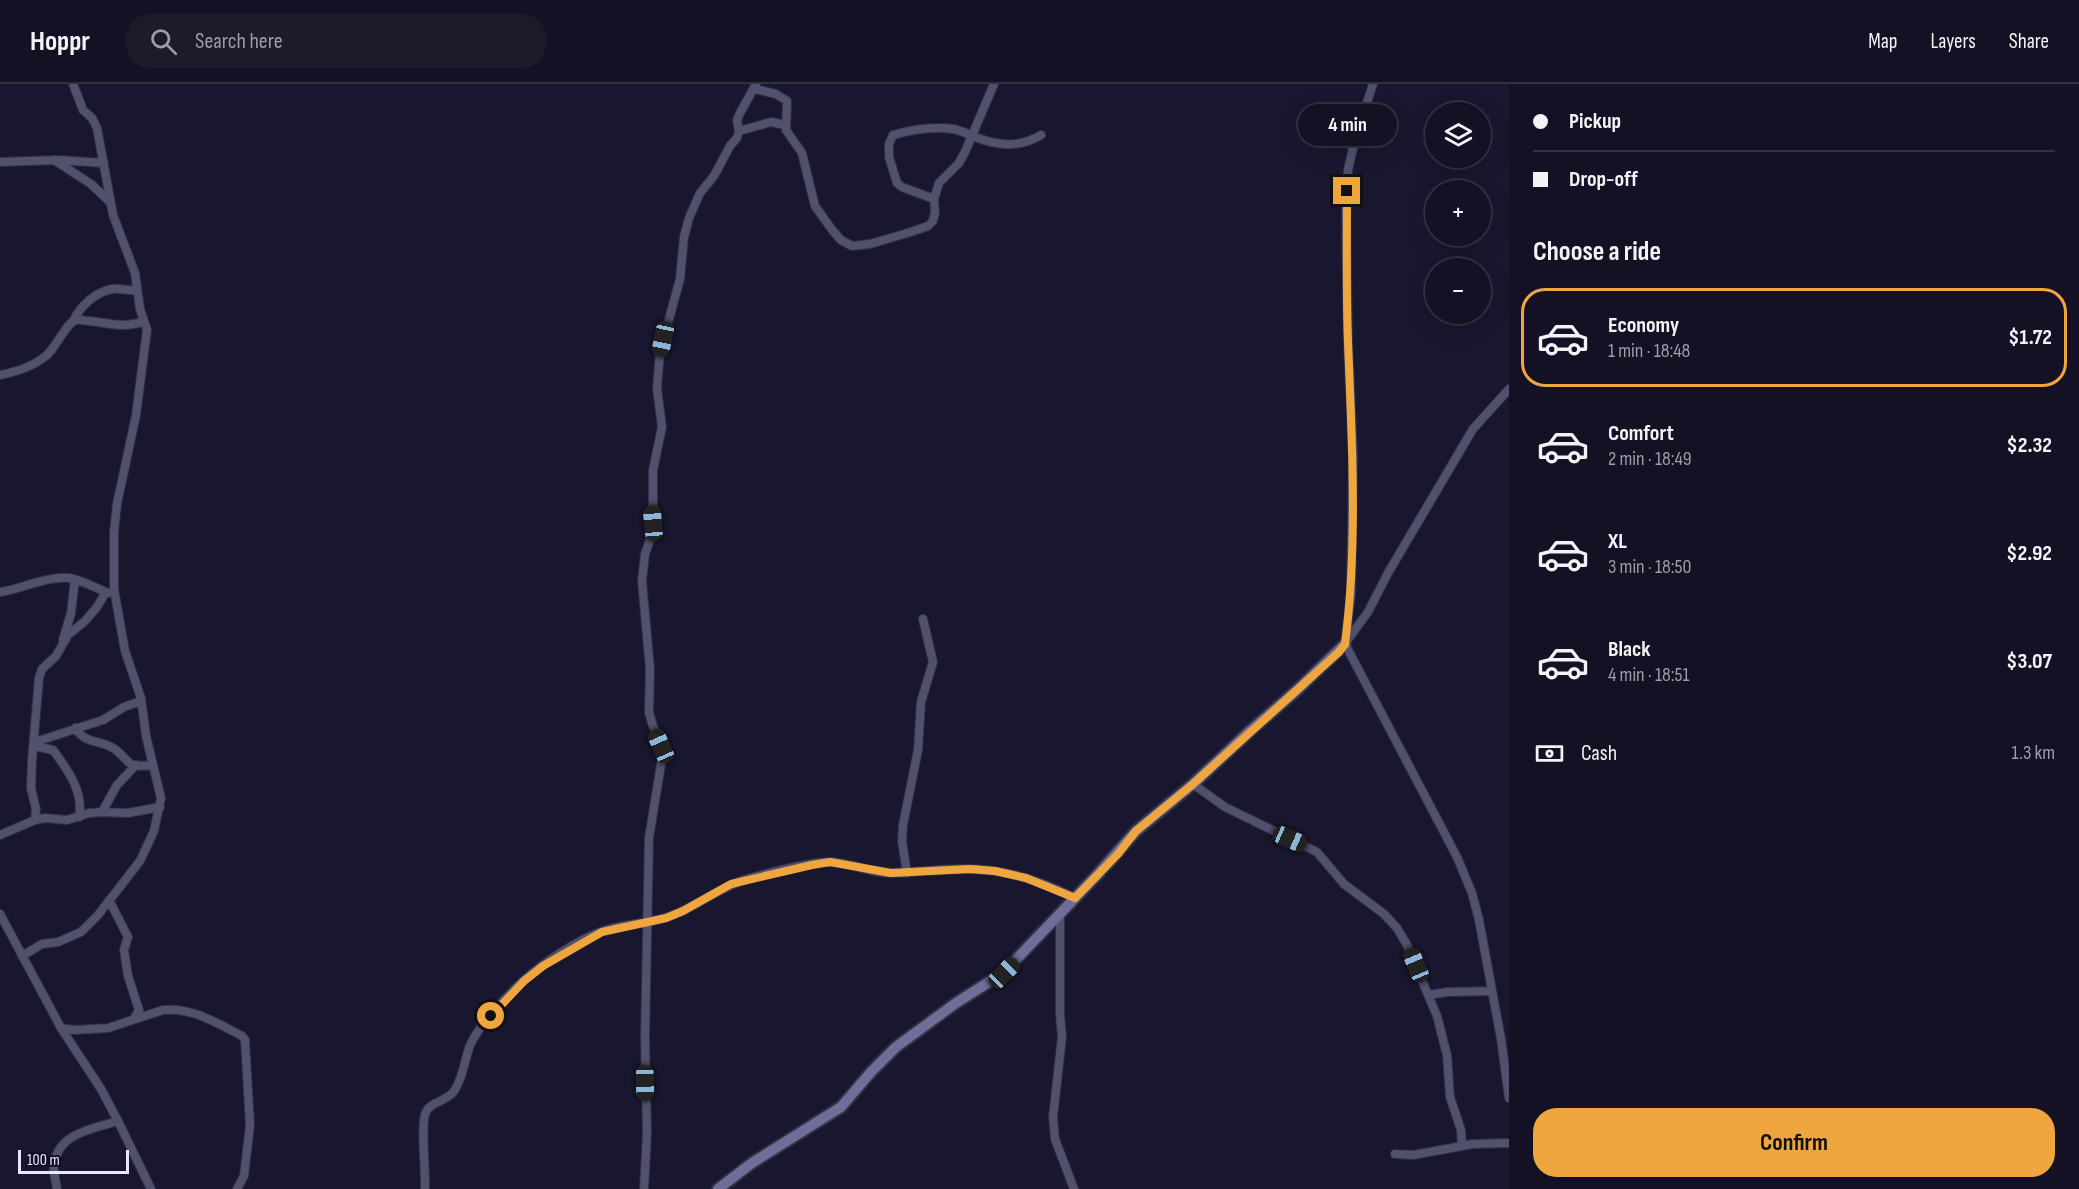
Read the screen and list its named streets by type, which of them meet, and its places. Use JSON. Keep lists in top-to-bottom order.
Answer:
{
  "scale_bar": "100 m",
  "page": {
    "header": "Hoppr",
    "search": "Search here",
    "nav": ["Map", "Layers", "Share"],
    "banner": ["Pickup", "Drop-off"],
    "map_buttons": ["+", "−"],
    "bubble": "4 min",
    "heading": "Choose a ride",
    "list": [
      {
        "name": "Economy",
        "note": "1 min · 18:48",
        "value": "$1.72"
      },
      {
        "name": "Comfort",
        "note": "2 min · 18:49",
        "value": "$2.32"
      },
      {
        "name": "XL",
        "note": "3 min · 18:50",
        "value": "$2.92"
      },
      {
        "name": "Black",
        "note": "4 min · 18:51",
        "value": "$3.07"
      }
    ],
    "pay": ["Cash", "1.3 km"],
    "buttons": "Confirm",
    "scale": "100 m"
  }
}
